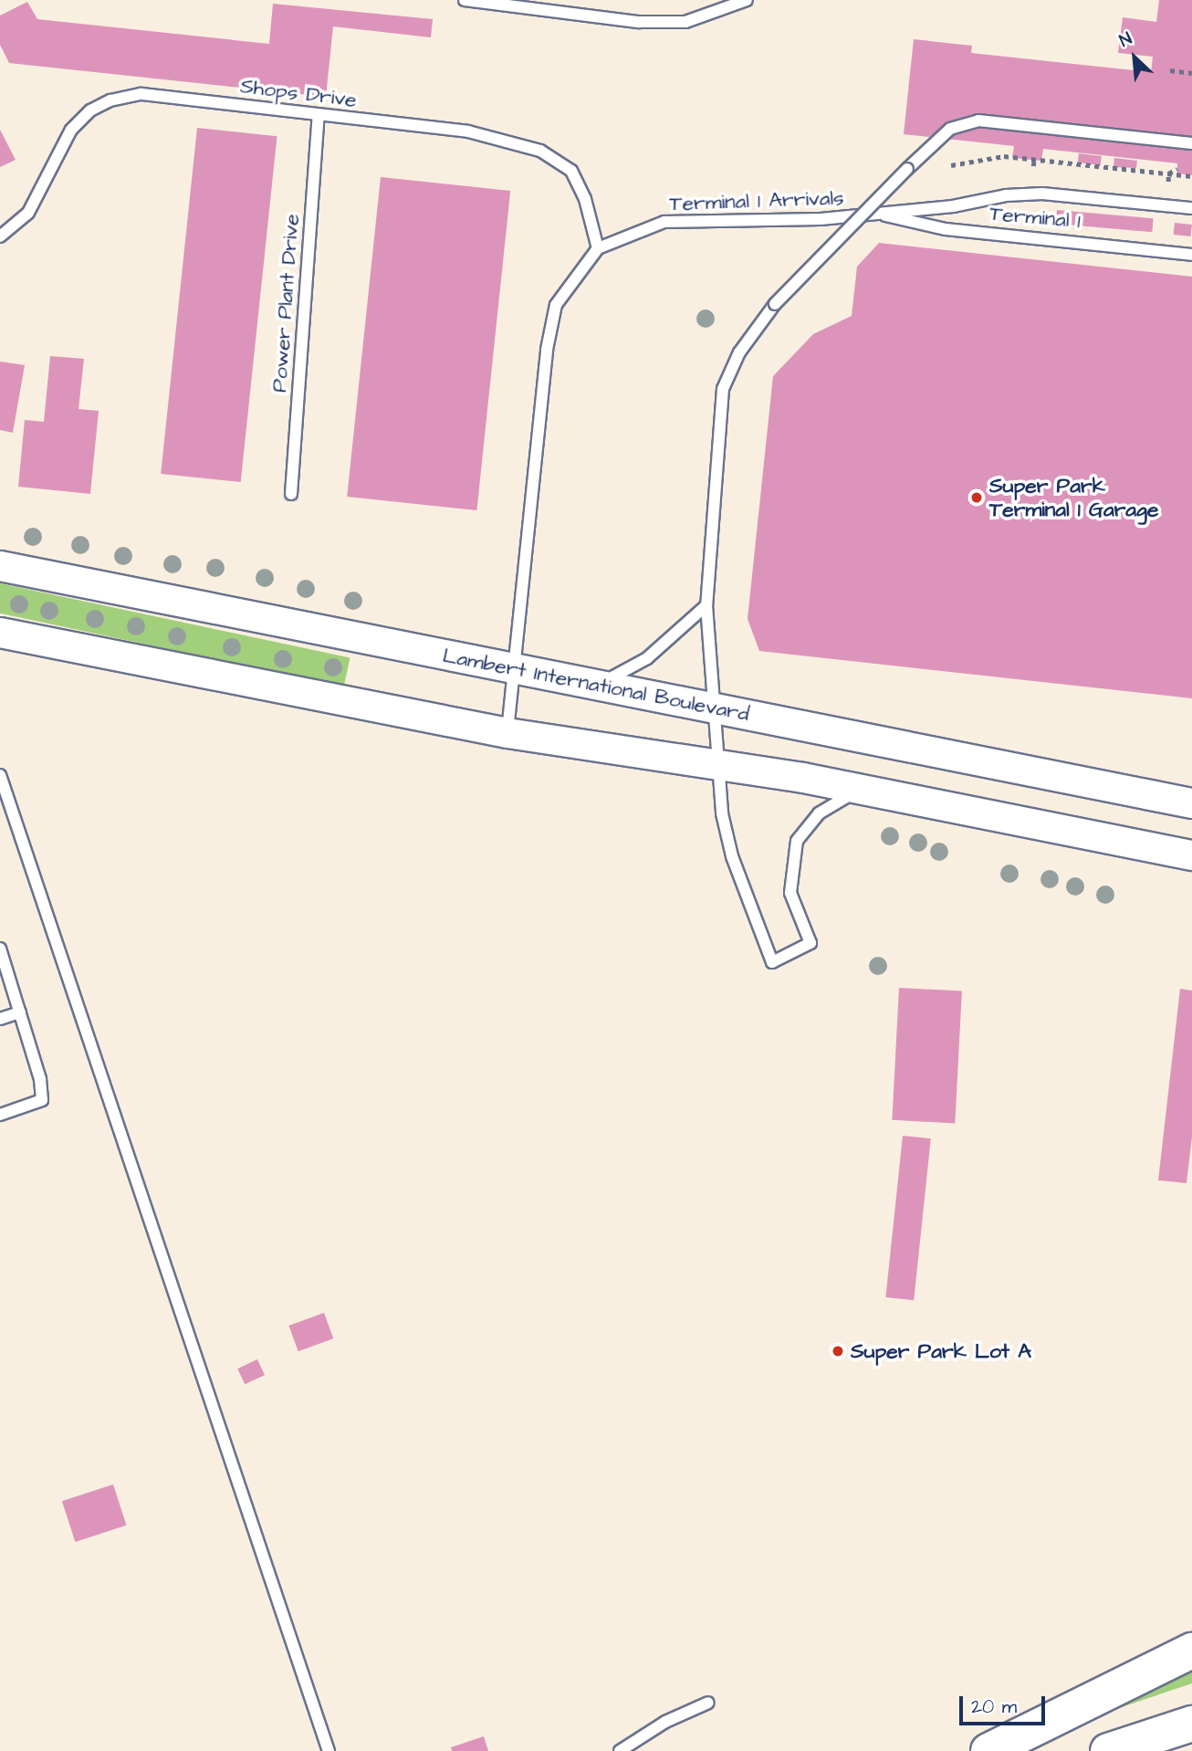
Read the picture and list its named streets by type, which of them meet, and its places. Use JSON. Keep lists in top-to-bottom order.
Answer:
{
  "streets": {
    "street": ["Lambert International Boulevard"],
    "lane": [
      "Shops Drive",
      "Terminal 1 Arrivals",
      "Terminal 1",
      "Power Plant Drive"
    ]
  },
  "crossings": [
    ["Shops Drive", "Terminal 1 Arrivals"],
    ["Shops Drive", "Power Plant Drive"],
    ["Terminal 1 Arrivals", "Terminal 1"]
  ],
  "places": ["Super Park Terminal 1 Garage", "Super Park Lot A"],
  "scale_bar": "20 m",
  "north": "top left"
}
